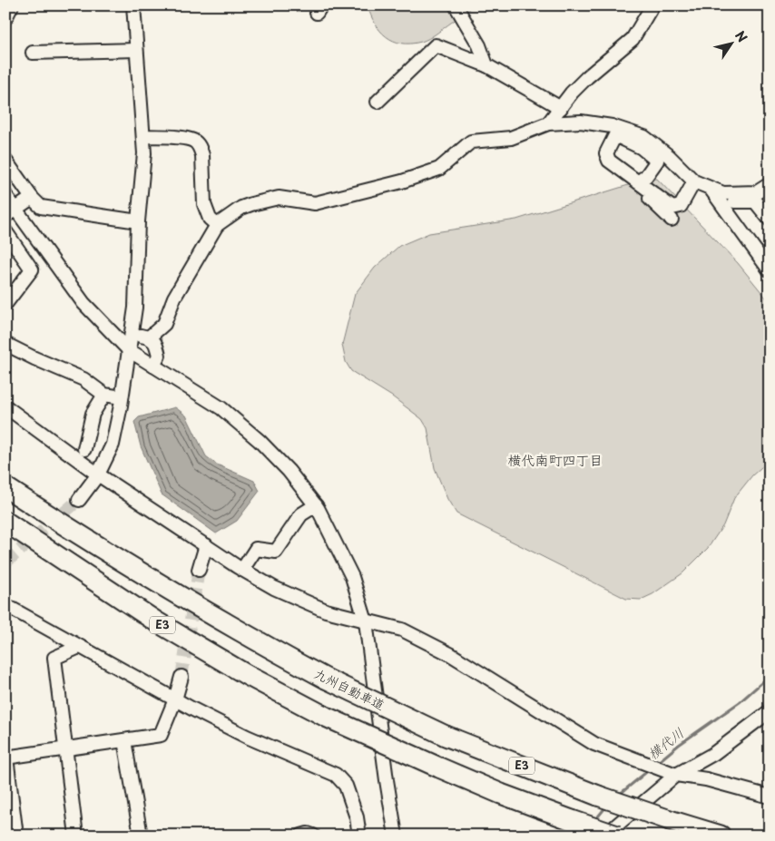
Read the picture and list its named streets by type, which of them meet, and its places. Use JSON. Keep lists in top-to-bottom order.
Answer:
{
  "streets": {
    "highway": ["E3", "九州自動車道"]
  },
  "districts": ["横代南町四丁目"],
  "water": ["横代川"],
  "north": "top right"
}
